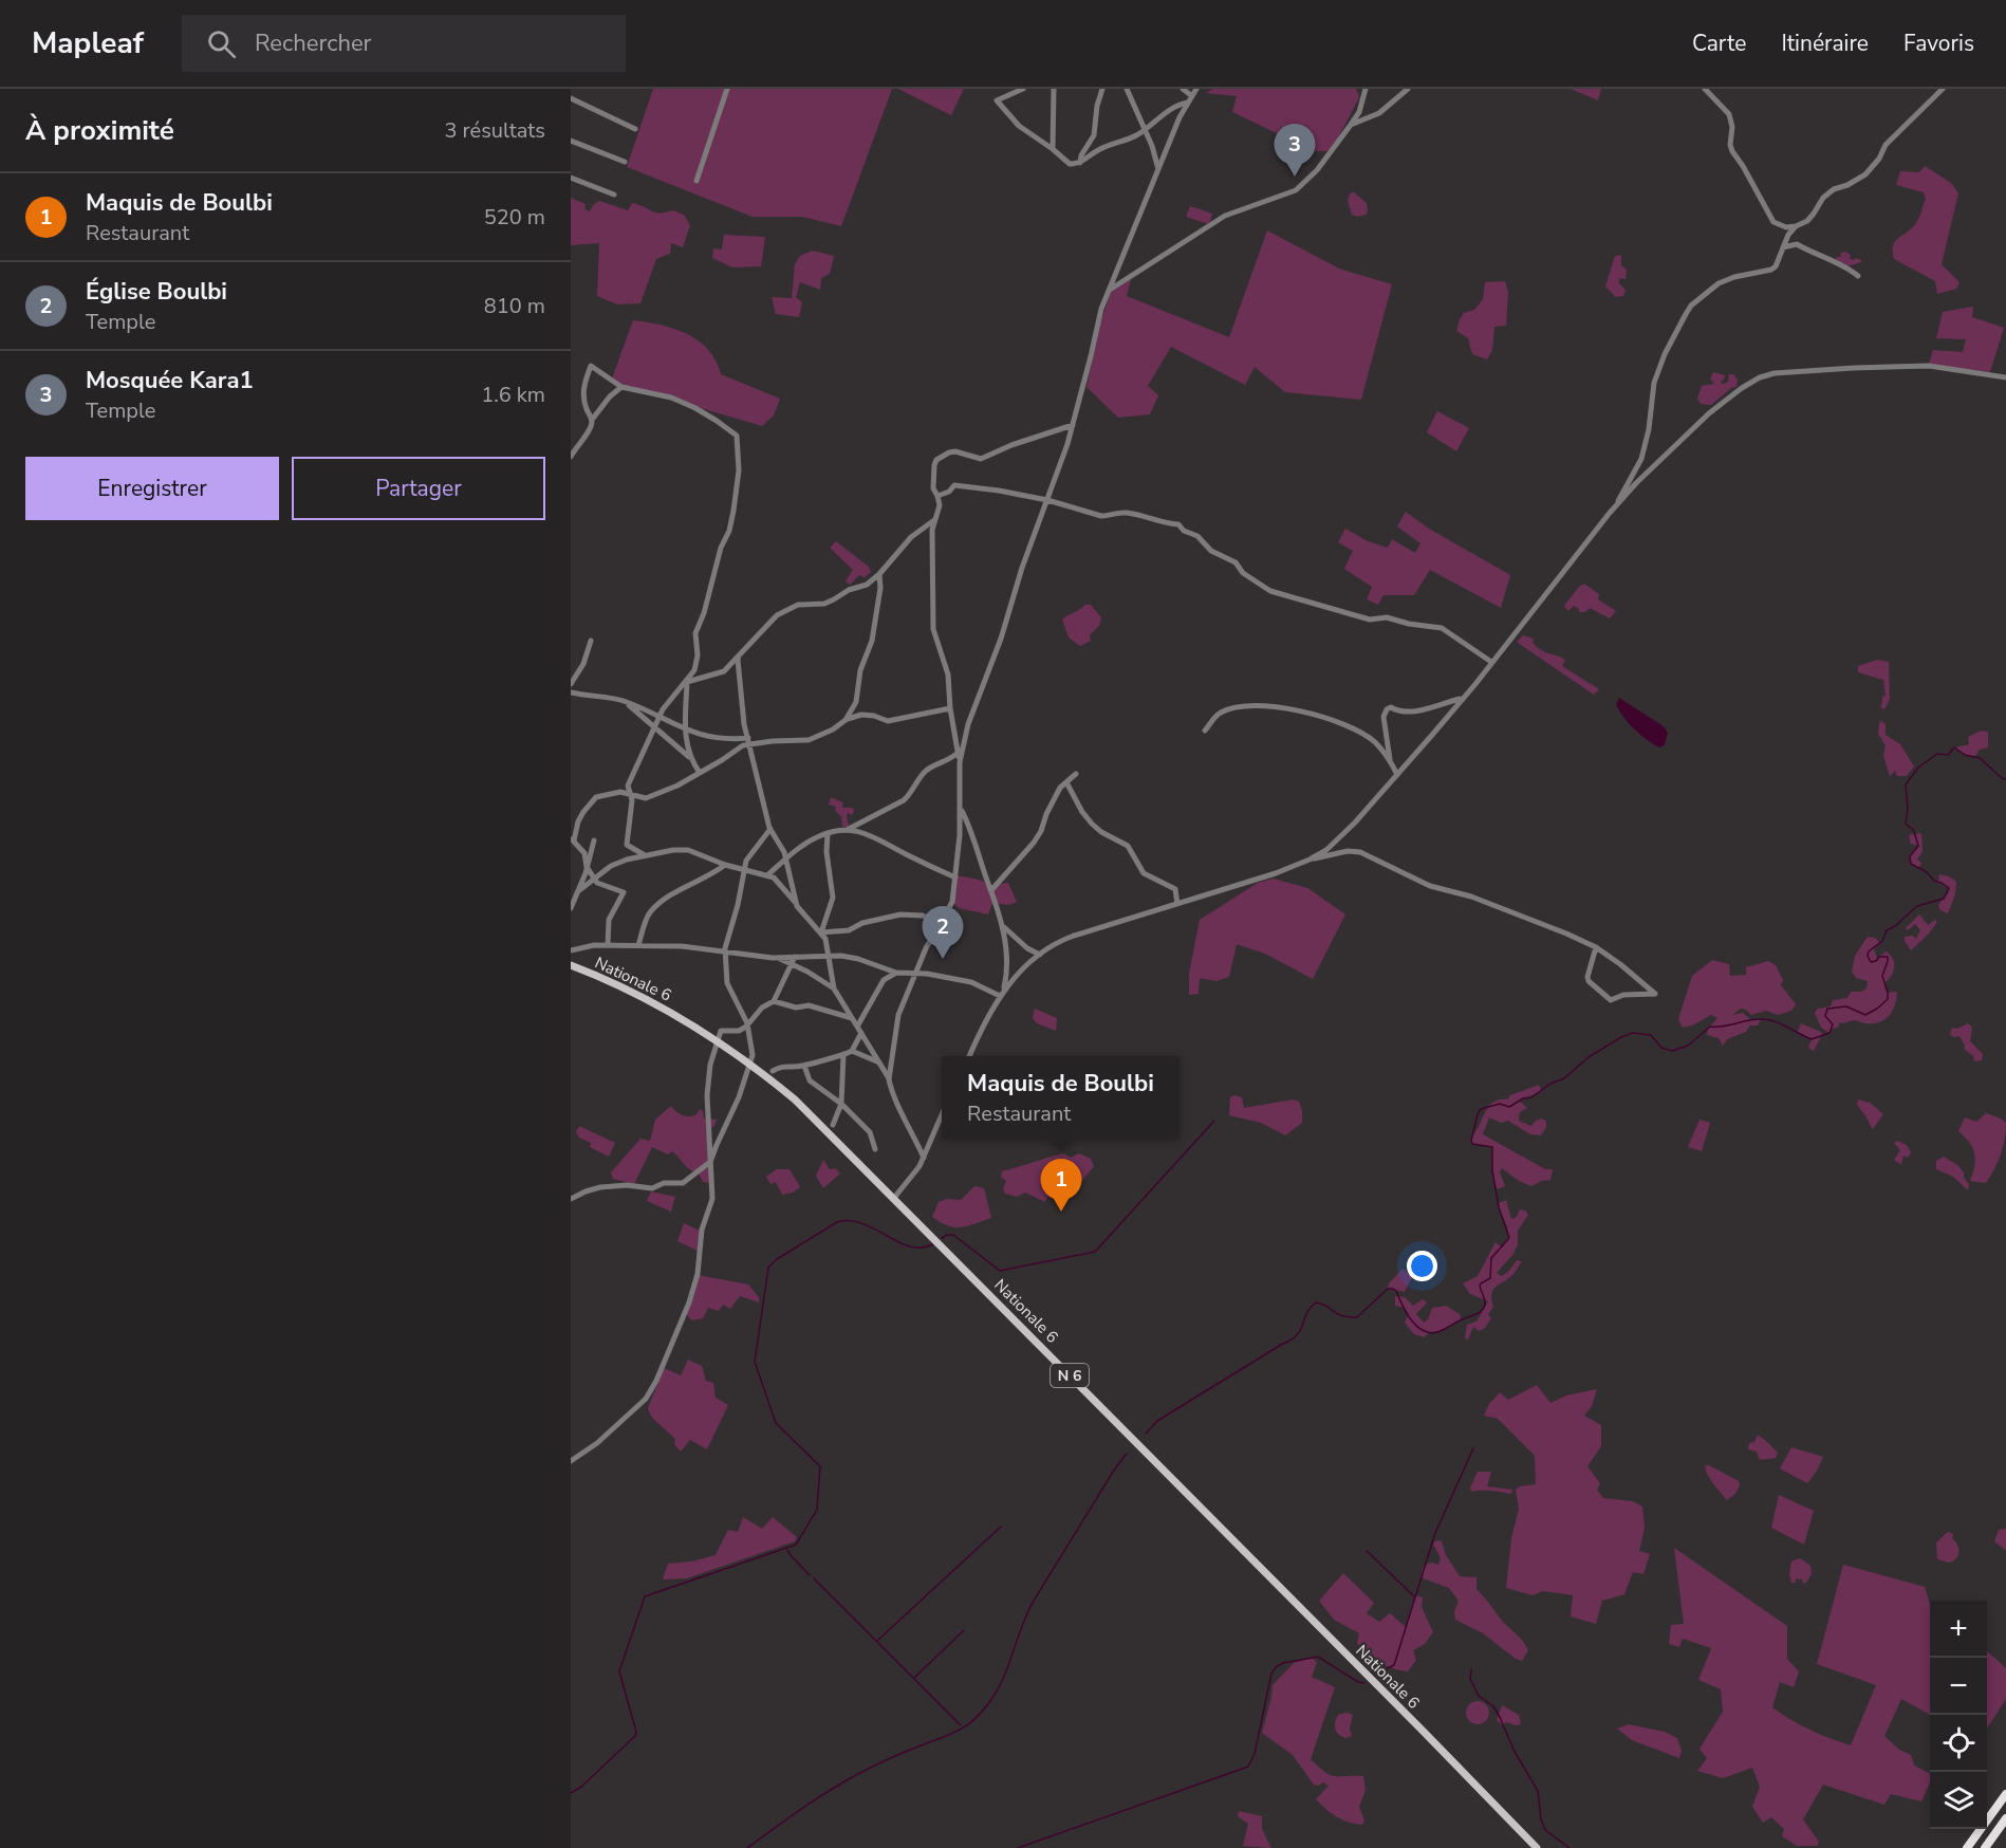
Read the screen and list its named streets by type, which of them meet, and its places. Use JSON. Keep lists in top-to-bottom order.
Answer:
{
  "streets": {
    "main road": ["Nationale 6", "N 6"]
  },
  "page": {
    "header": "Mapleaf",
    "search": "Rechercher",
    "nav": ["Carte", "Itinéraire", "Favoris"],
    "heading": ["À proximité", "3 résultats"],
    "pins": ["3", "2", "1"],
    "list": [
      {
        "mark": "1",
        "name": "Maquis de Boulbi",
        "note": "Restaurant",
        "value": "520 m"
      },
      {
        "mark": "2",
        "name": "Église Boulbi",
        "note": "Temple",
        "value": "810 m"
      },
      {
        "mark": "3",
        "name": "Mosquée Kara1",
        "note": "Temple",
        "value": "1.6 km"
      }
    ],
    "buttons": ["Enregistrer", "Partager"],
    "popup": ["Maquis de Boulbi", "Restaurant"],
    "map_buttons": ["+", "−"]
  }
}
